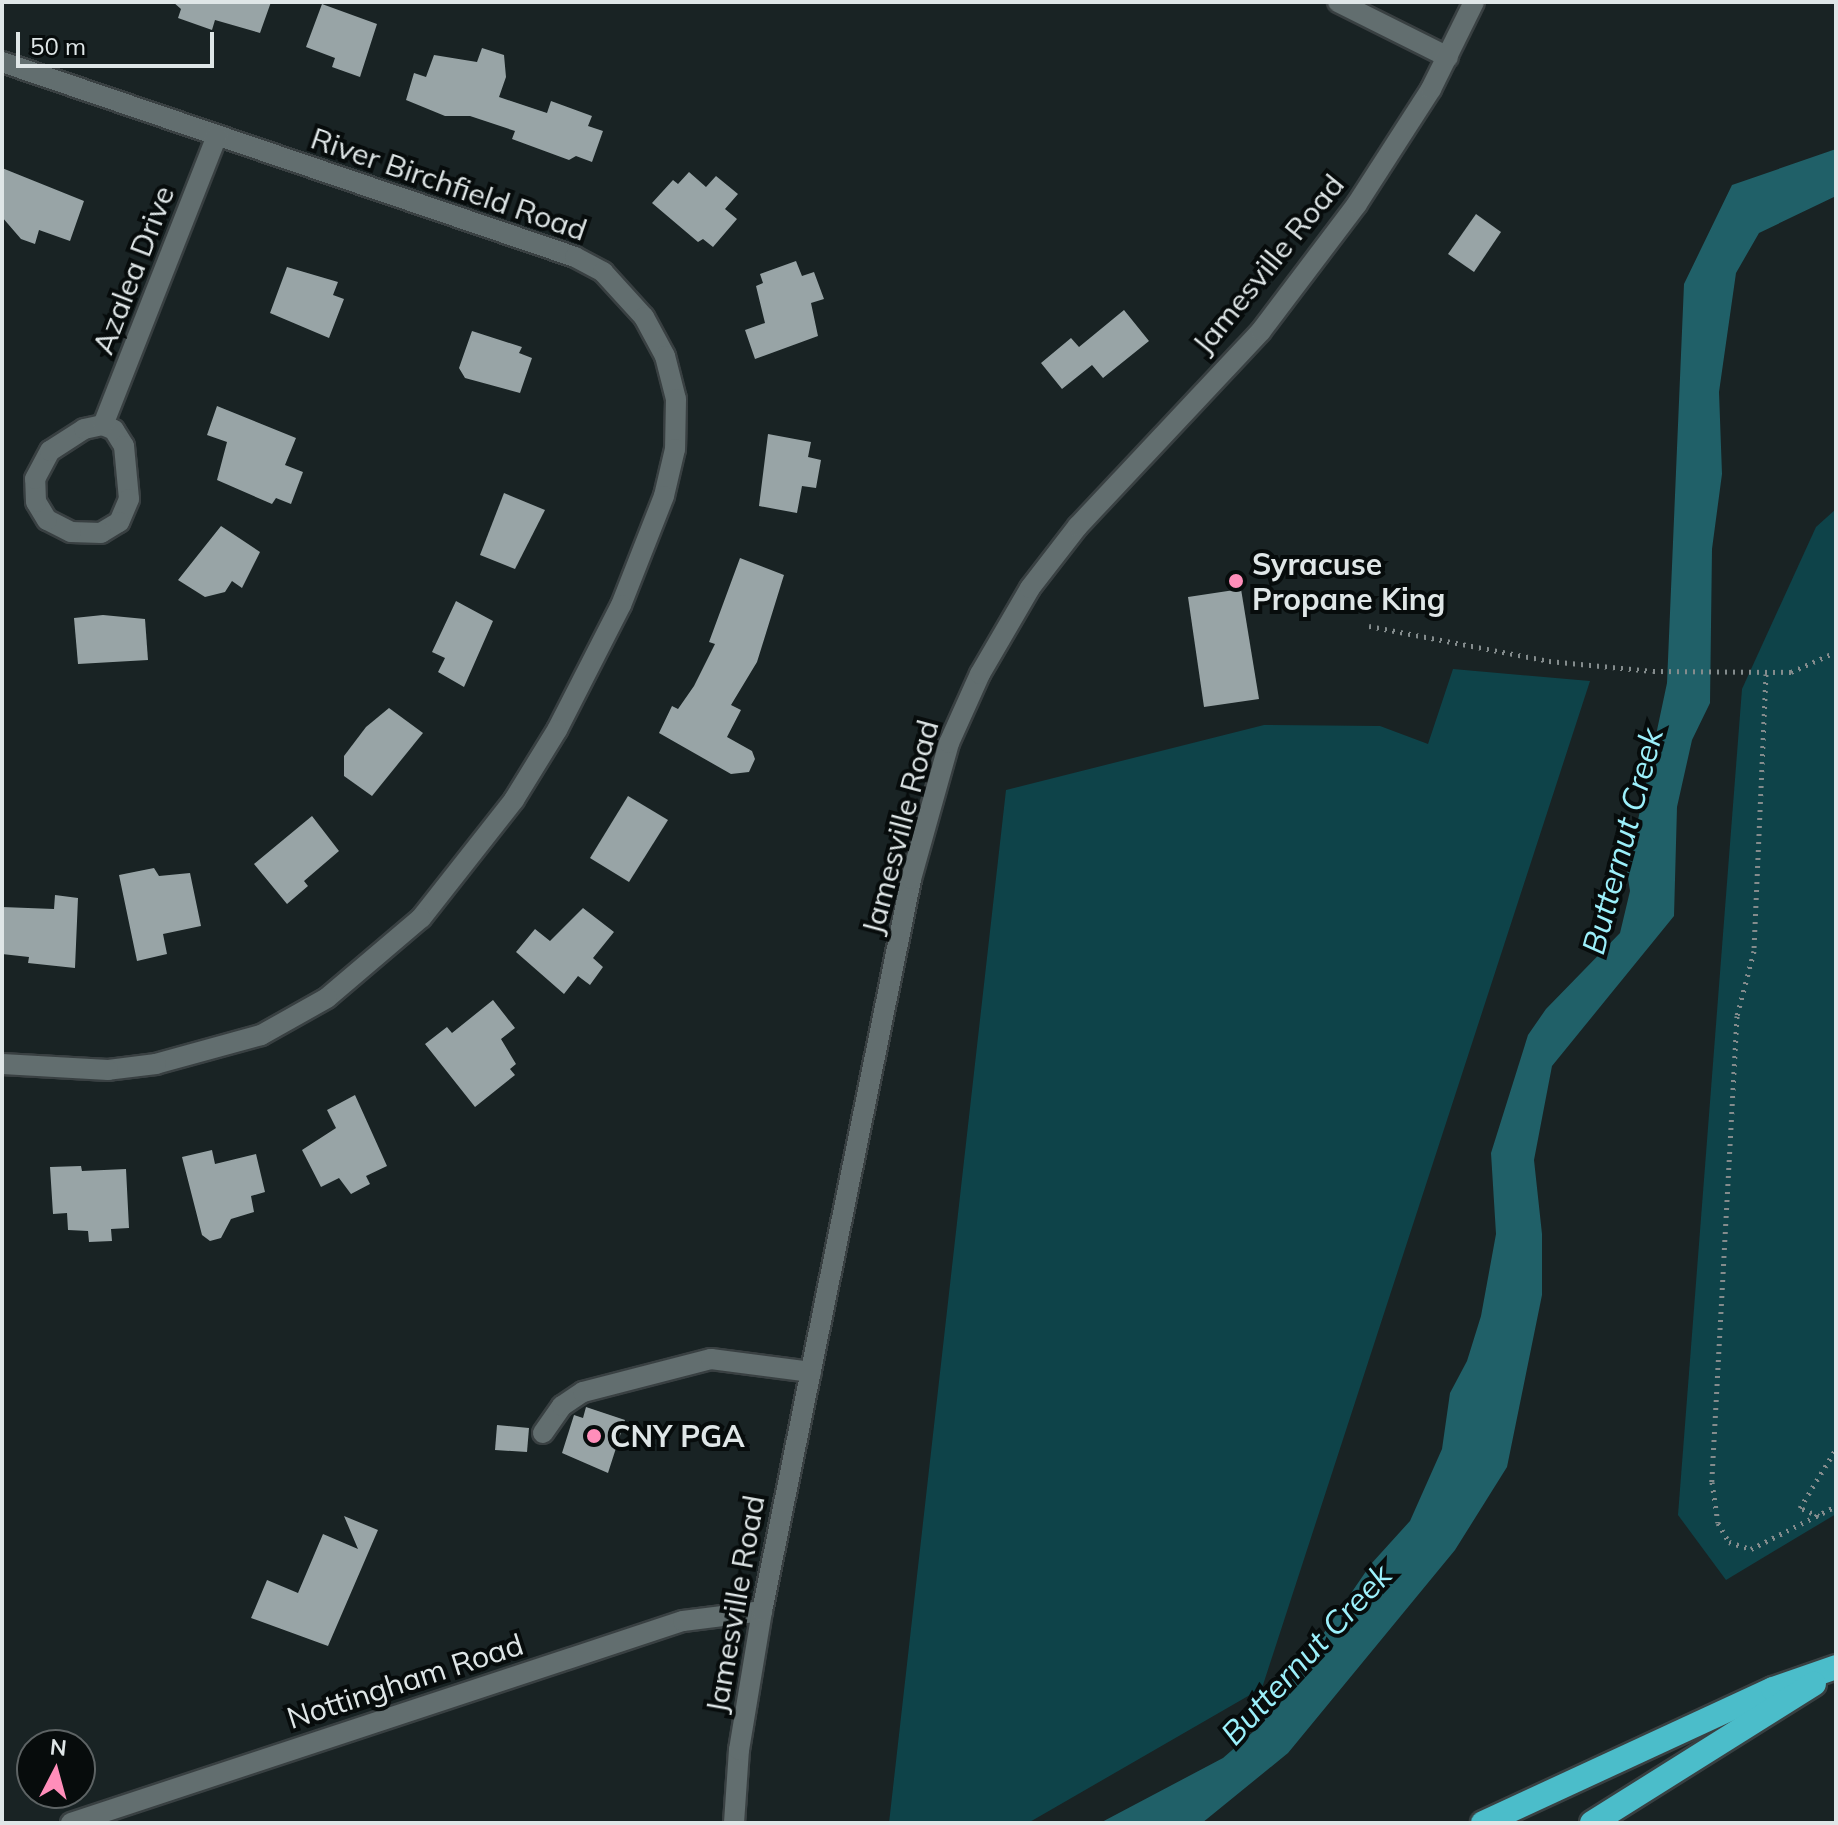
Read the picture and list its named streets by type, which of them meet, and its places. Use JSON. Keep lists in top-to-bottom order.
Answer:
{
  "streets": {
    "street": [
      "River Birchfield Road",
      "Jamesville Road",
      "Azalea Drive",
      "Nottingham Road"
    ]
  },
  "crossings": [
    ["River Birchfield Road", "Azalea Drive"],
    ["Jamesville Road", "Nottingham Road"]
  ],
  "water": ["Butternut Creek"],
  "places": ["Syracuse Propane King", "CNY PGA"],
  "scale_bar": "50 m",
  "north": "top"
}
